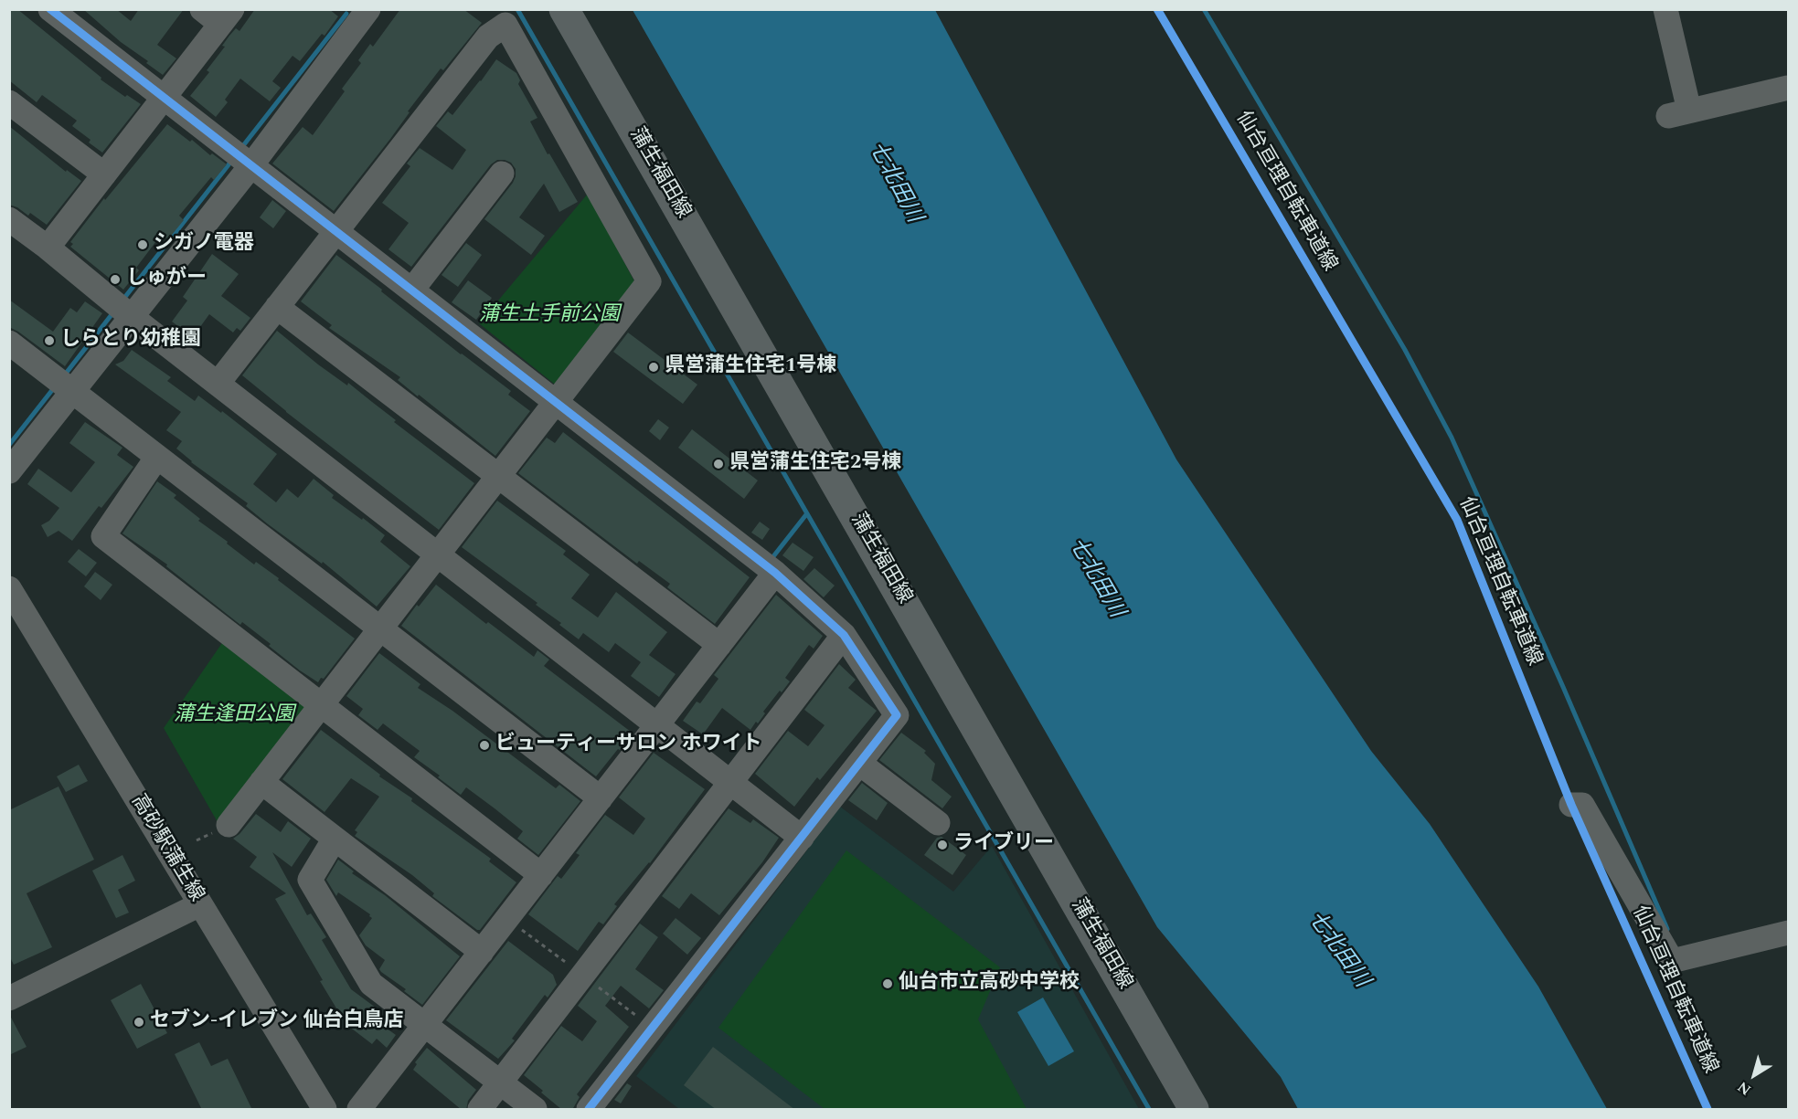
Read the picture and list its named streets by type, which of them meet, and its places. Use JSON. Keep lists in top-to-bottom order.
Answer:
{
  "streets": {
    "main road": ["蒲生福田線"],
    "street": ["高砂駅蒲生線"],
    "cycle path": ["仙台亘理自転車道線"]
  },
  "water": ["七北田川"],
  "parks": ["蒲生土手前公園", "蒲生逢田公園"],
  "places": [
    "シガノ電器",
    "しゅがー",
    "しらとり幼稚園",
    "県営蒲生住宅1号棟",
    "県営蒲生住宅2号棟",
    "ビューティーサロン ホワイト",
    "ライブリー",
    "仙台市立高砂中学校",
    "セブン-イレブン 仙台白鳥店"
  ],
  "north": "bottom left"
}
